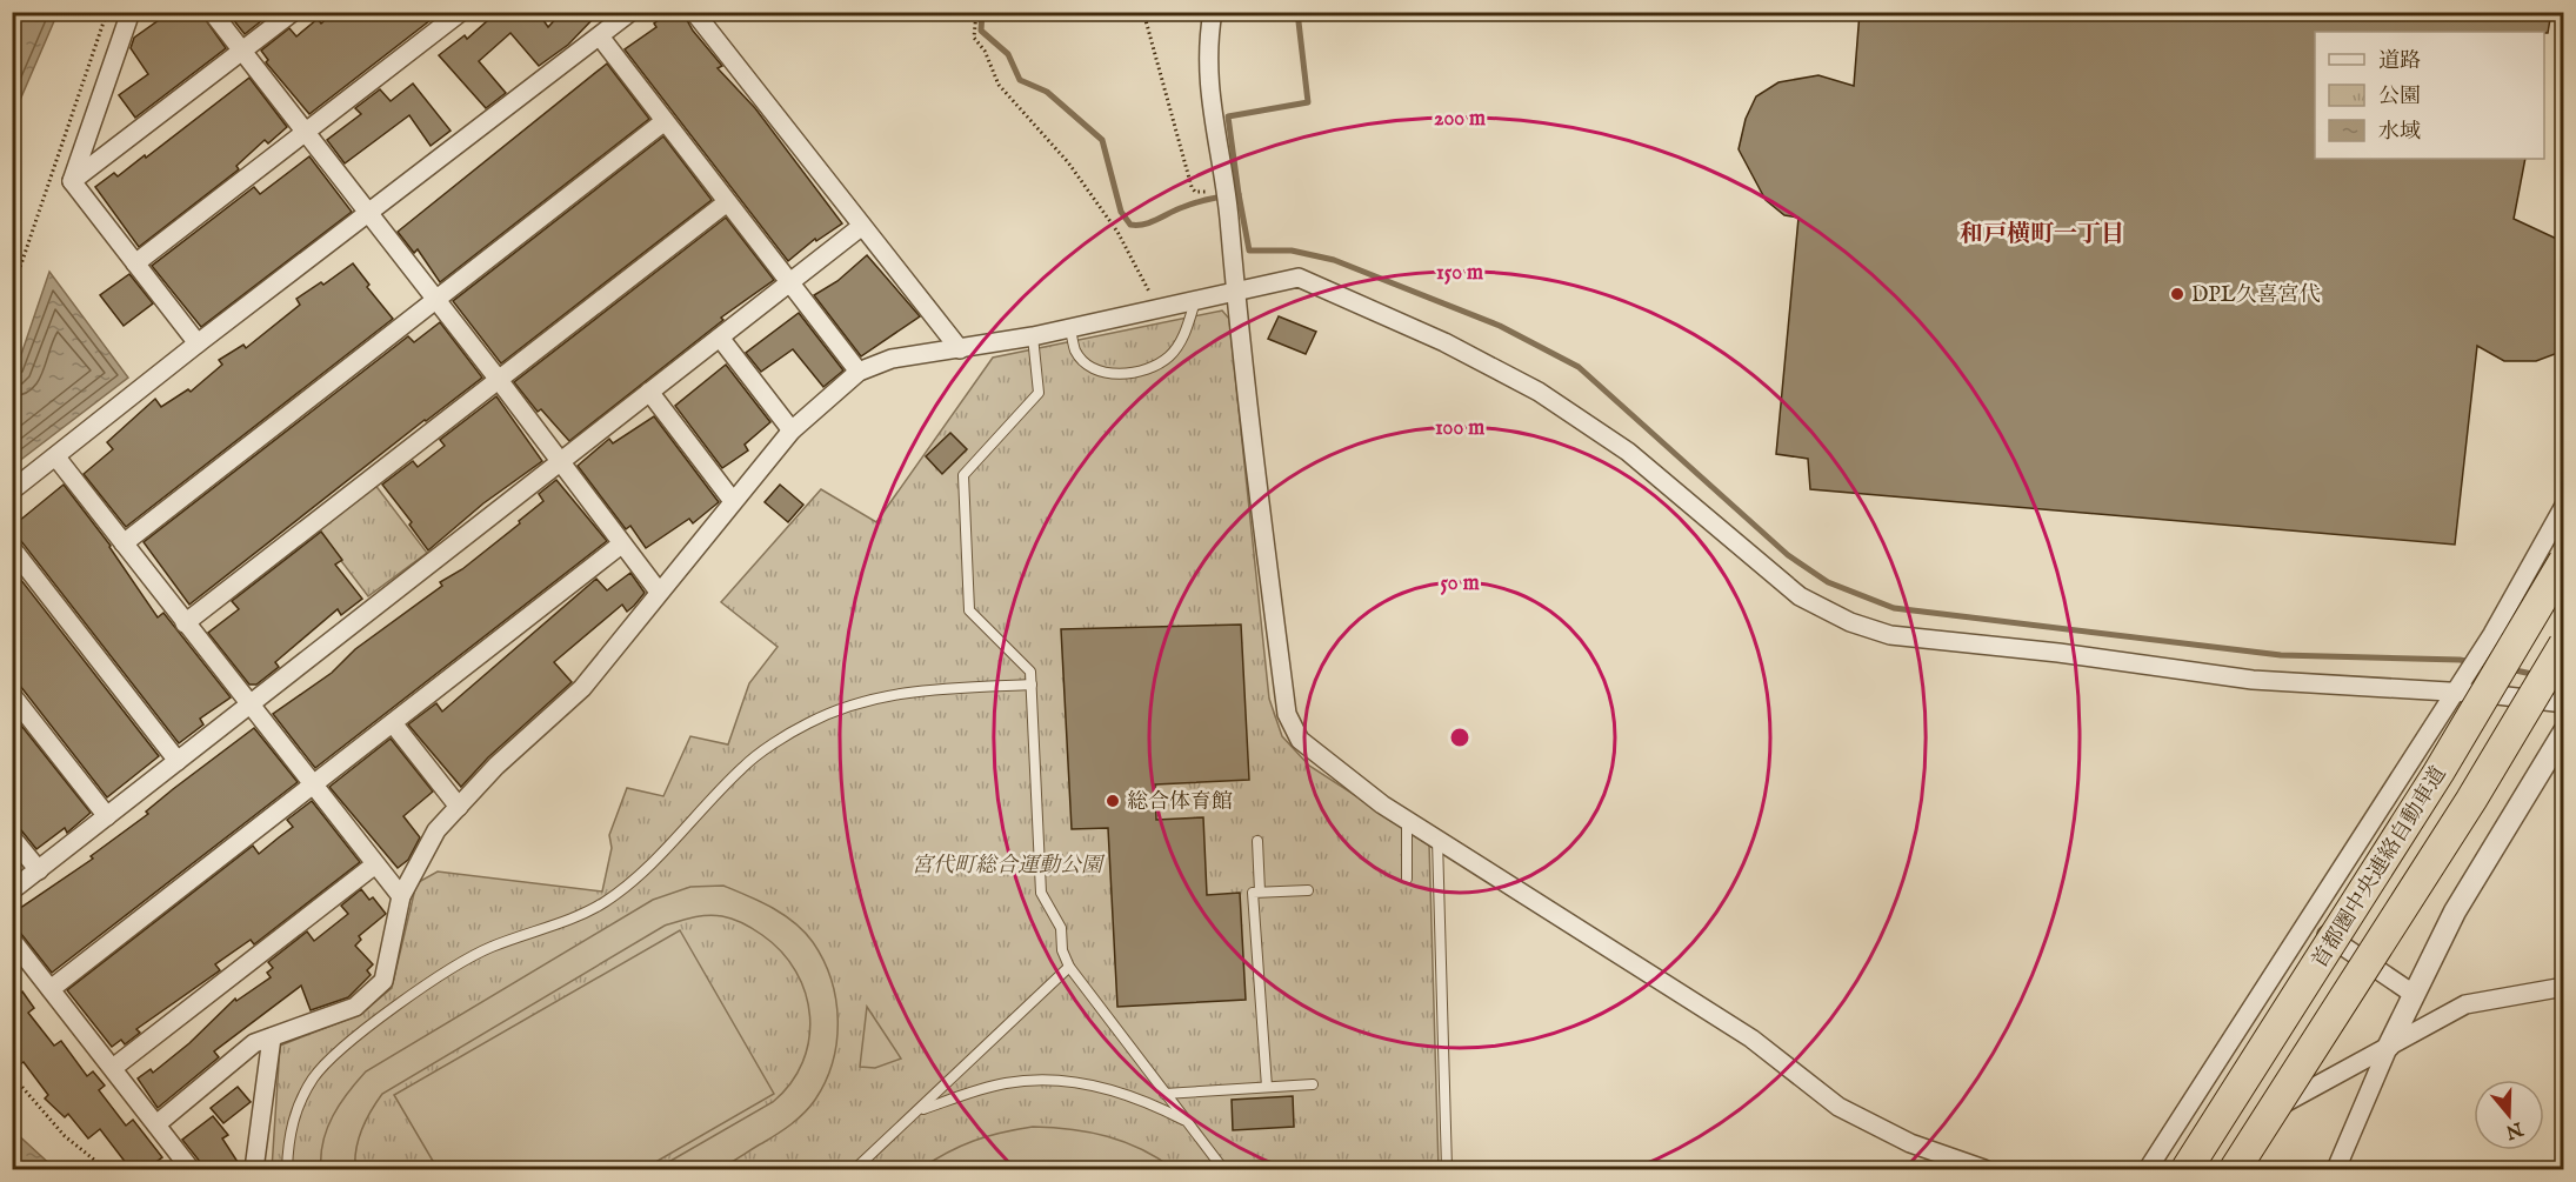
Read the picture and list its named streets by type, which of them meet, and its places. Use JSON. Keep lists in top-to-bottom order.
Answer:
{
  "streets": {
    "highway": ["首都圏中央連絡自動車道"]
  },
  "districts": ["和戸横町一丁目"],
  "parks": ["宮代町総合運動公園"],
  "places": ["DPL久喜宮代", "総合体育館"],
  "legend": ["道路", "公園", "水域"],
  "north": "bottom",
  "rings": [
    "200 m",
    "150 m",
    "100 m",
    "50 m"
  ]
}
